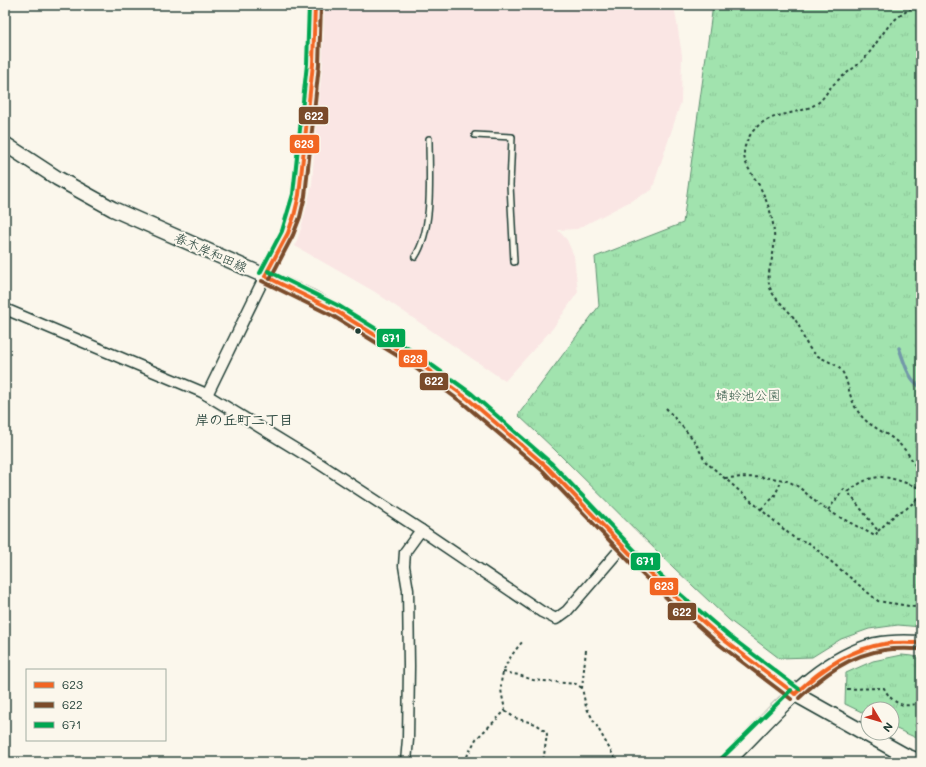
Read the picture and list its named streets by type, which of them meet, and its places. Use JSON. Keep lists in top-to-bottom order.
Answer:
{
  "streets": {
    "main road": ["春木岸和田線"]
  },
  "districts": ["岸の丘町二丁目"],
  "parks": ["蜻蛉池公園"],
  "lines": ["transit line 623", "transit line 622", "transit line 671"],
  "legend": ["623", "622", "671"],
  "north": "bottom right"
}
